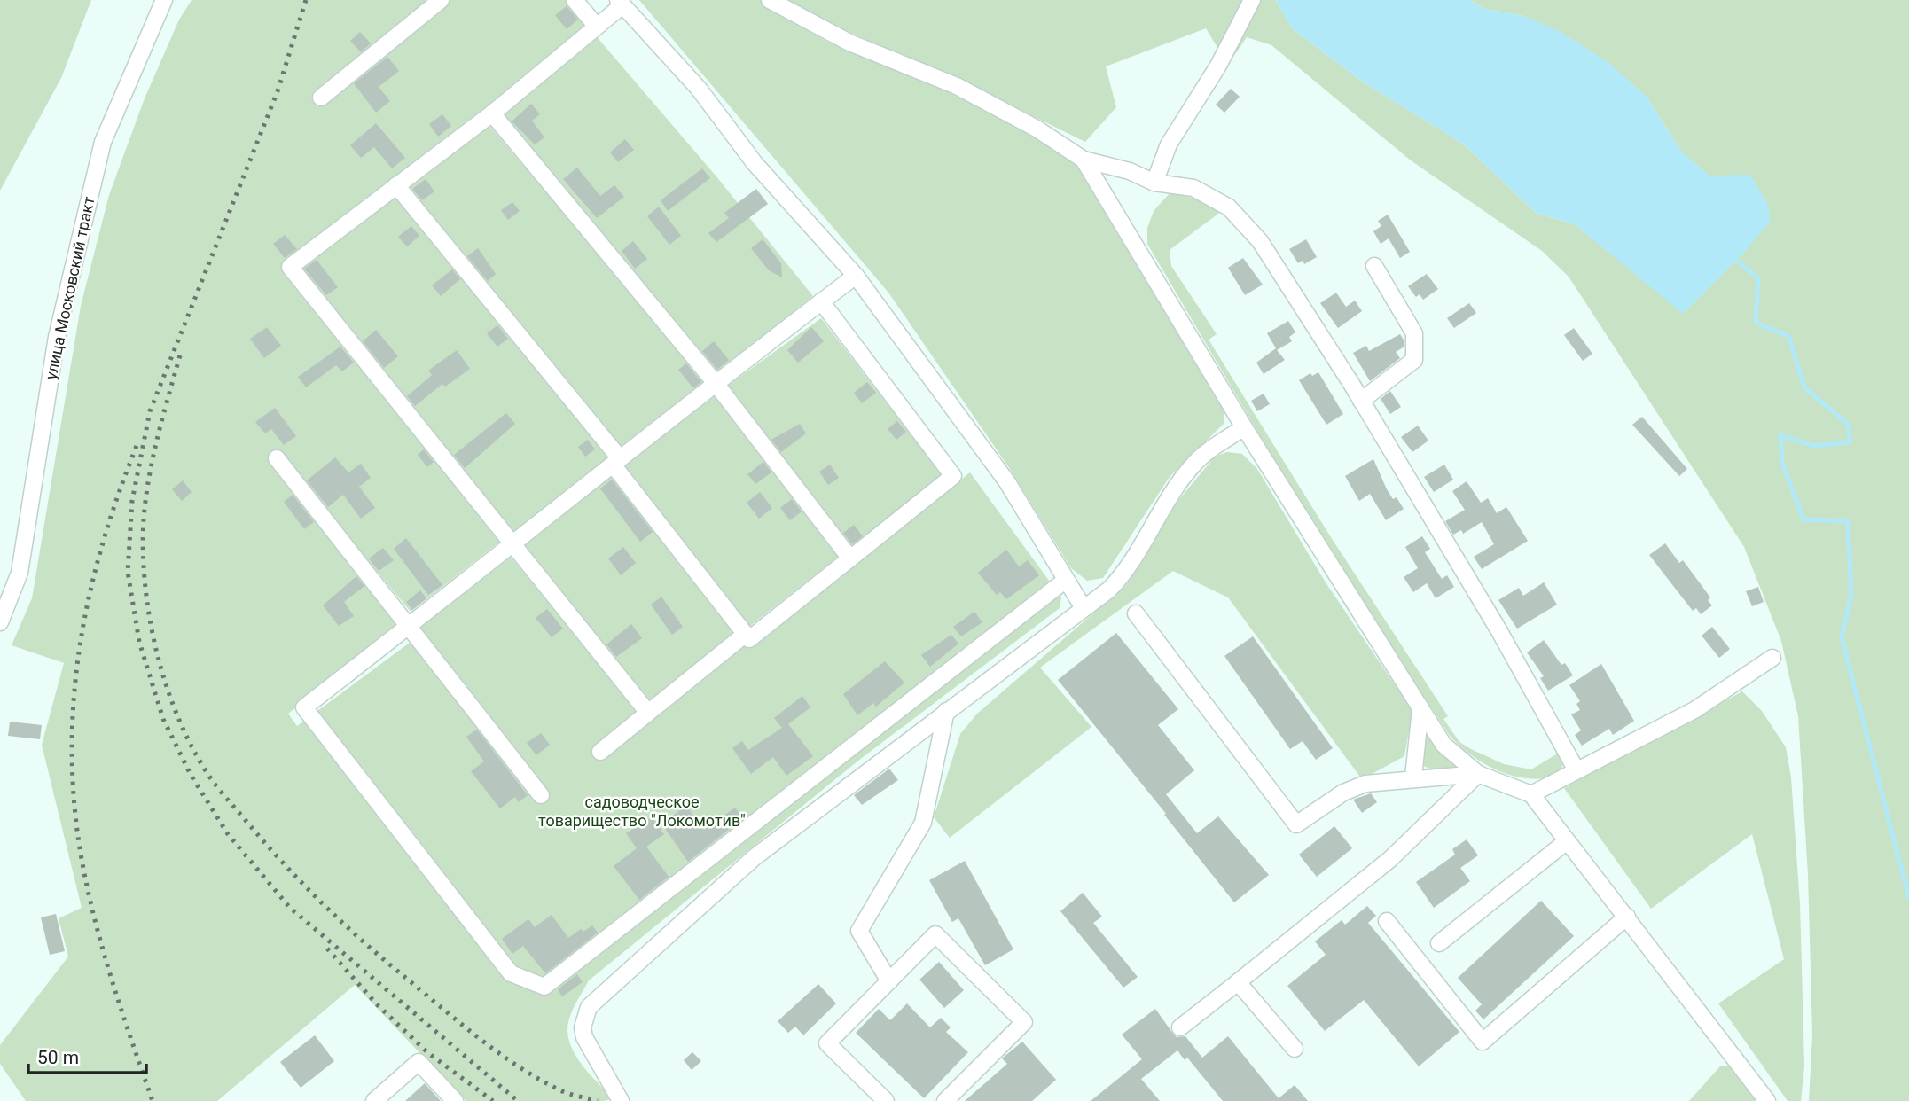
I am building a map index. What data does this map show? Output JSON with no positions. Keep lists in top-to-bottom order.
{
  "streets": {
    "street": ["улица Московский тракт"]
  },
  "parks": ["садоводческое товарищество \"Локомотив\""],
  "scale_bar": "50 m"
}
